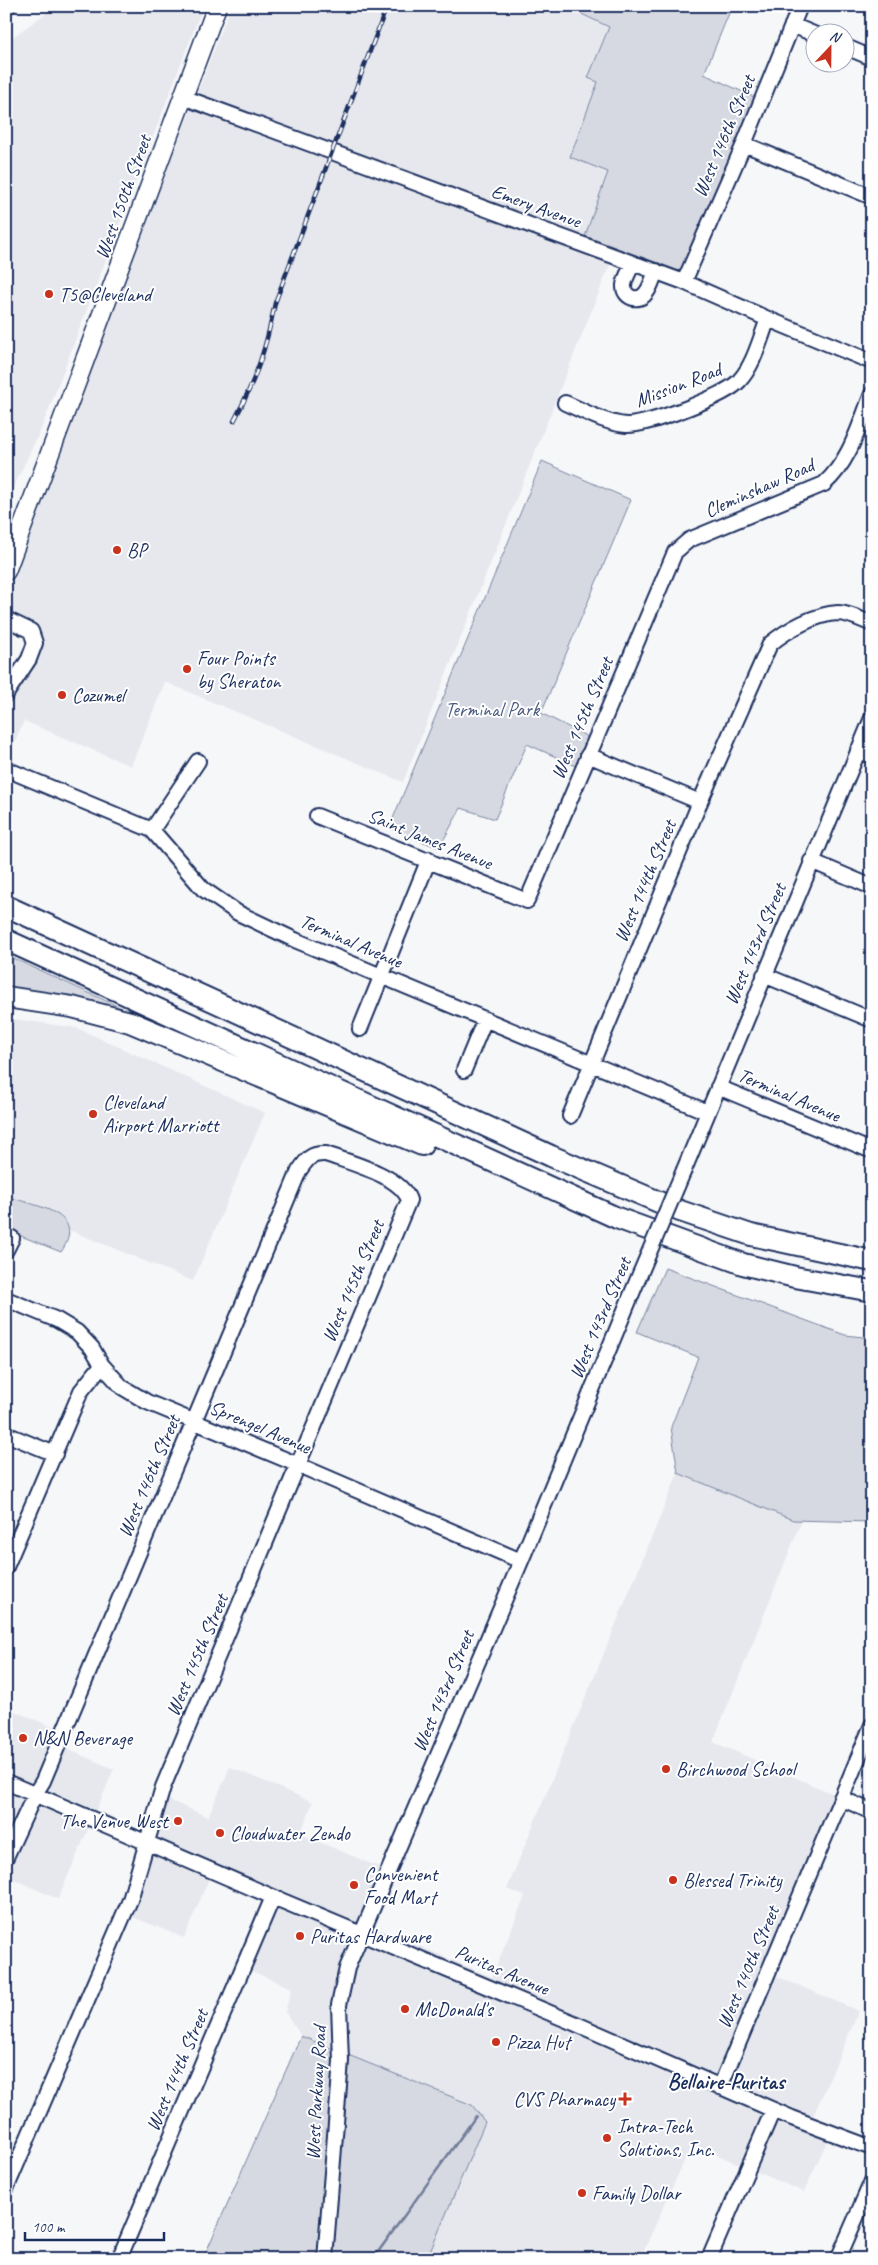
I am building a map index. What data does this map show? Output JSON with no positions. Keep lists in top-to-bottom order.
{
  "streets": {
    "main road": ["West 150th Street"],
    "street": [
      "West 146th Street",
      "Emery Avenue",
      "Mission Road",
      "Cleminshaw Road",
      "West 145th Street",
      "Saint James Avenue",
      "West 144th Street",
      "Terminal Avenue",
      "West 143rd Street",
      "Sprengel Avenue",
      "West 140th Street",
      "Puritas Avenue",
      "West Parkway Road"
    ]
  },
  "crossings": [
    ["West 146th Street", "Emery Avenue"],
    ["West 146th Street", "West 145th Street"],
    ["West 146th Street", "Sprengel Avenue"],
    ["West 146th Street", "Puritas Avenue"],
    ["West 150th Street", "Emery Avenue"],
    ["Emery Avenue", "Mission Road"],
    ["Cleminshaw Road", "West 145th Street"],
    ["West 145th Street", "Saint James Avenue"],
    ["West 145th Street", "Sprengel Avenue"],
    ["West 145th Street", "Puritas Avenue"],
    ["West 144th Street", "Terminal Avenue"],
    ["West 144th Street", "Puritas Avenue"],
    ["Terminal Avenue", "West 143rd Street"],
    ["West 143rd Street", "Sprengel Avenue"],
    ["West 143rd Street", "Puritas Avenue"],
    ["West 143rd Street", "West Parkway Road"],
    ["West 140th Street", "Puritas Avenue"],
    ["Puritas Avenue", "West Parkway Road"]
  ],
  "districts": ["Bellaire-Puritas"],
  "parks": ["Terminal Park"],
  "places": {
    "other": [
      "T5@Cleveland",
      "BP",
      "Four Points by Sheraton",
      "Cozumel",
      "Cleveland Airport Marriott",
      "N&N Beverage",
      "Birchwood School",
      "The Venue West",
      "Cloudwater Zendo",
      "Blessed Trinity",
      "Convenient Food Mart",
      "Puritas Hardware",
      "McDonald's",
      "Pizza Hut",
      "Intra-Tech Solutions, Inc.",
      "Family Dollar"
    ],
    "health": ["CVS Pharmacy"]
  },
  "scale_bar": "100 m",
  "north": "top"
}
